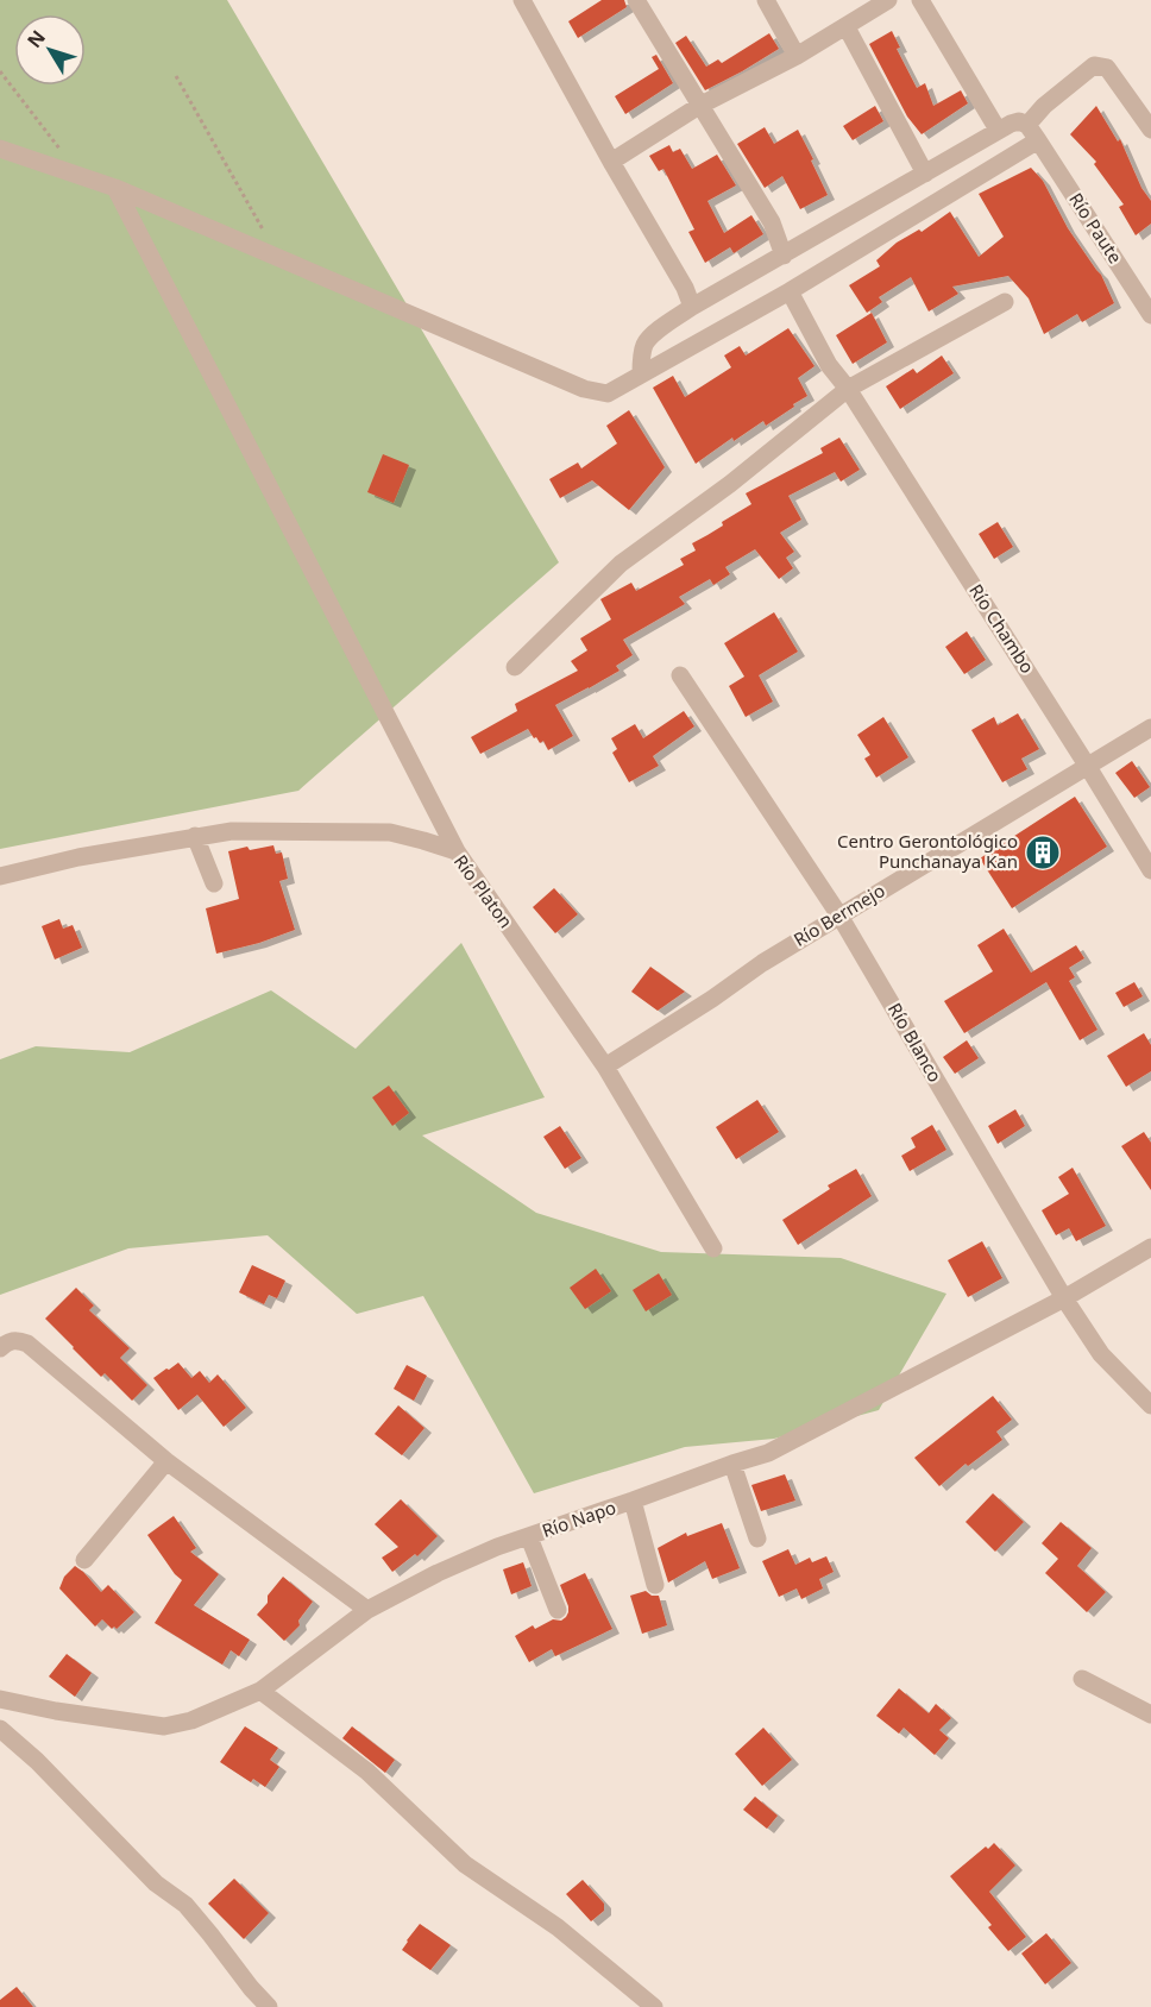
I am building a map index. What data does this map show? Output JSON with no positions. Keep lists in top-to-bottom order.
{
  "streets": {
    "street": [
      "Río Paute",
      "Río Chambo",
      "Río Platon",
      "Río Bermejo",
      "Río Blanco",
      "Río Napo"
    ]
  },
  "crossings": [
    ["Río Chambo", "Río Bermejo"],
    ["Río Platon", "Río Bermejo"],
    ["Río Bermejo", "Río Blanco"],
    ["Río Blanco", "Río Napo"]
  ],
  "places": {
    "building": ["Centro Gerontológico Punchanaya Kan"]
  },
  "north": "top left"
}
